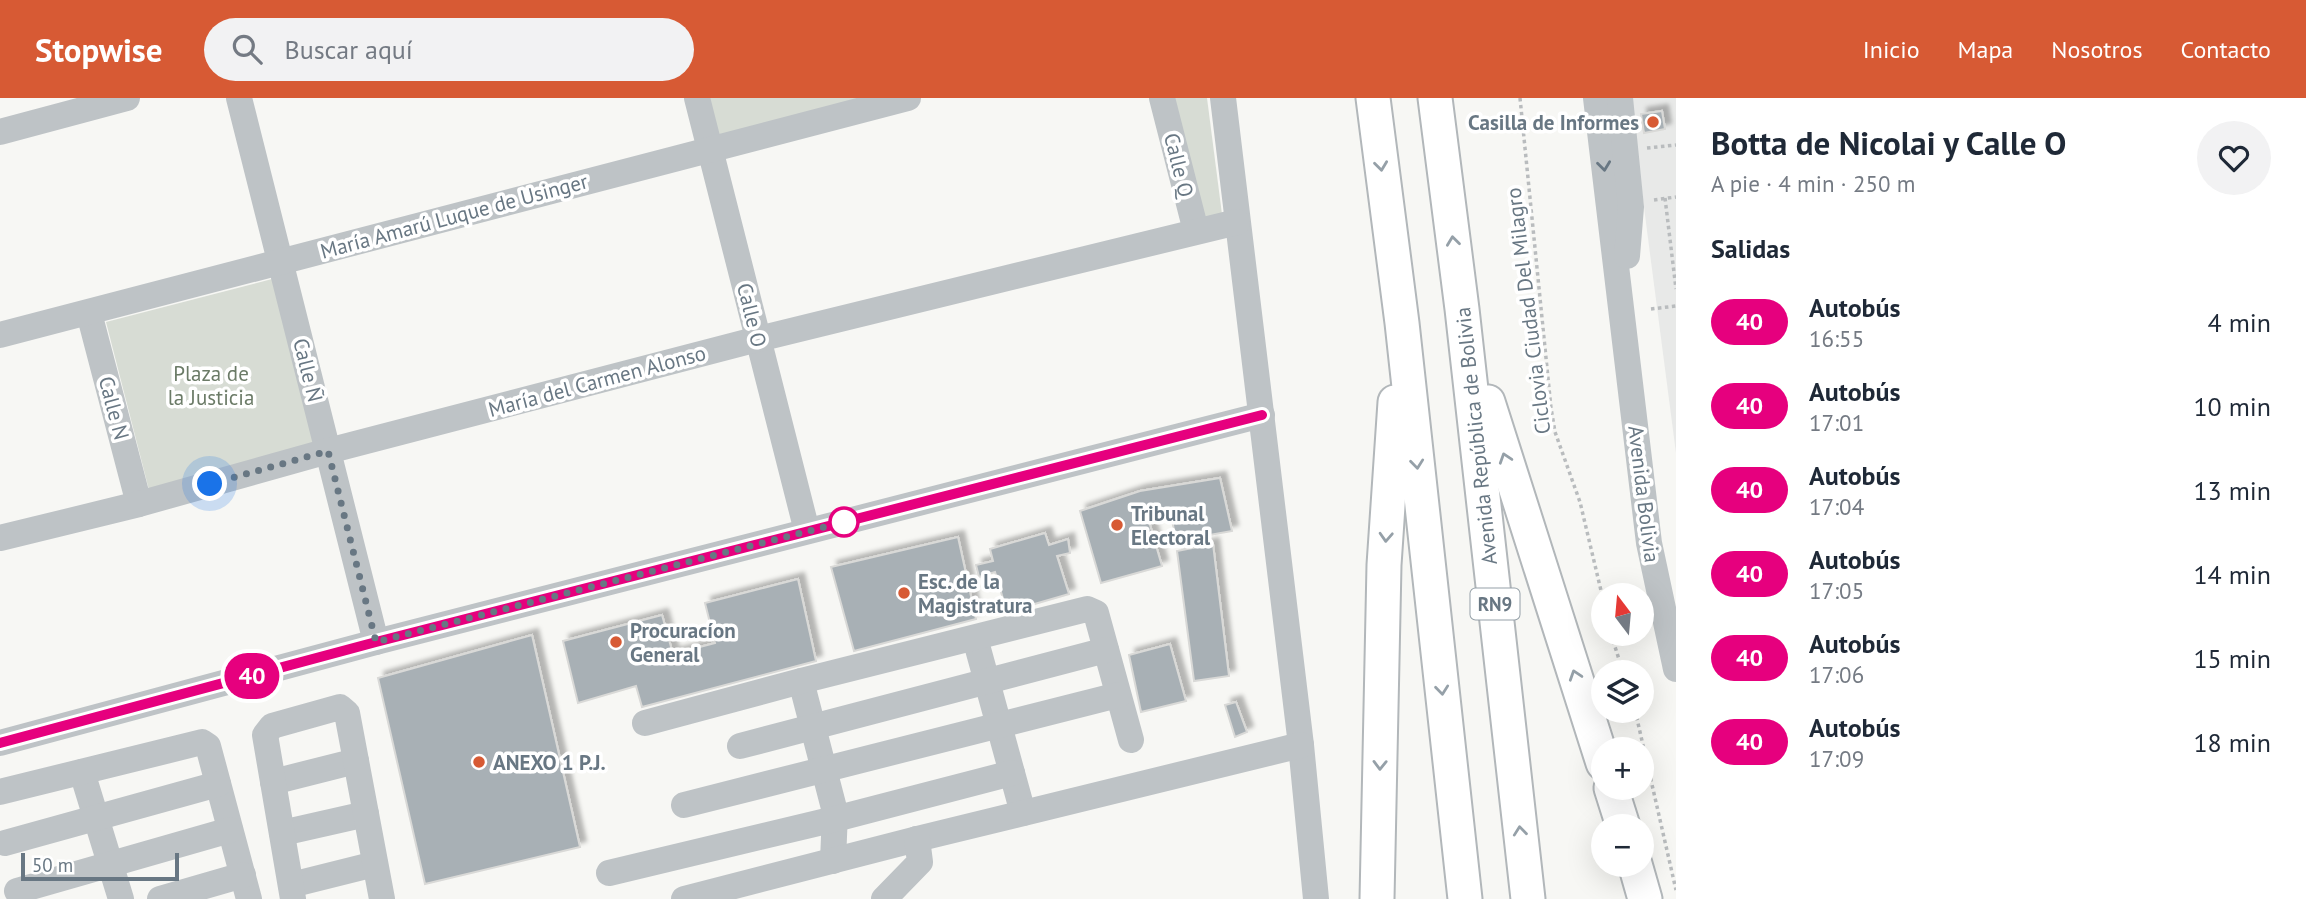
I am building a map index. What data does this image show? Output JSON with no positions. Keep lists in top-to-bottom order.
{
  "streets": {
    "main road": ["Avenida República de Bolivia", "RN9"],
    "street": [
      "Calle Q",
      "María Amarú Luque de Usinger",
      "Calle O",
      "Calle Ñ",
      "María del Carmen Alonso",
      "Calle N",
      "Avenida Bolivia"
    ],
    "path": ["Ciclovia Ciudad Del Milagro"]
  },
  "crossings": [
    ["Calle Q", "María del Carmen Alonso"],
    ["María Amarú Luque de Usinger", "Calle O"],
    ["María Amarú Luque de Usinger", "Calle Ñ"],
    ["María Amarú Luque de Usinger", "Calle N"],
    ["Calle O", "María del Carmen Alonso"],
    ["Calle Ñ", "María del Carmen Alonso"],
    ["María del Carmen Alonso", "Calle N"]
  ],
  "parks": ["Plaza de la Justicia"],
  "places": [
    "Casilla de Informes",
    "Tribunal Electoral",
    "Esc. de la Magistratura",
    "Procuracíon General",
    "ANEXO 1 P.J."
  ],
  "lines": ["bus line 40"],
  "scale_bar": "50 m",
  "north": "top",
  "page": {
    "header": "Stopwise",
    "search": "Buscar aquí",
    "nav": [
      "Inicio",
      "Mapa",
      "Nosotros",
      "Contacto"
    ],
    "on_map": "40",
    "heading": [
      ["Botta de Nicolai y Calle O", "A pie · 4 min · 250 m"],
      "Salidas"
    ],
    "list": [
      {
        "mark": "40",
        "name": "Autobús",
        "note": "16:55",
        "value": "4 min"
      },
      {
        "mark": "40",
        "name": "Autobús",
        "note": "17:01",
        "value": "10 min"
      },
      {
        "mark": "40",
        "name": "Autobús",
        "note": "17:04",
        "value": "13 min"
      },
      {
        "mark": "40",
        "name": "Autobús",
        "note": "17:05",
        "value": "14 min"
      },
      {
        "mark": "40",
        "name": "Autobús",
        "note": "17:06",
        "value": "15 min"
      },
      {
        "mark": "40",
        "name": "Autobús",
        "note": "17:09",
        "value": "18 min"
      }
    ],
    "map_buttons": ["+", "−"],
    "scale": "50 m"
  }
}
